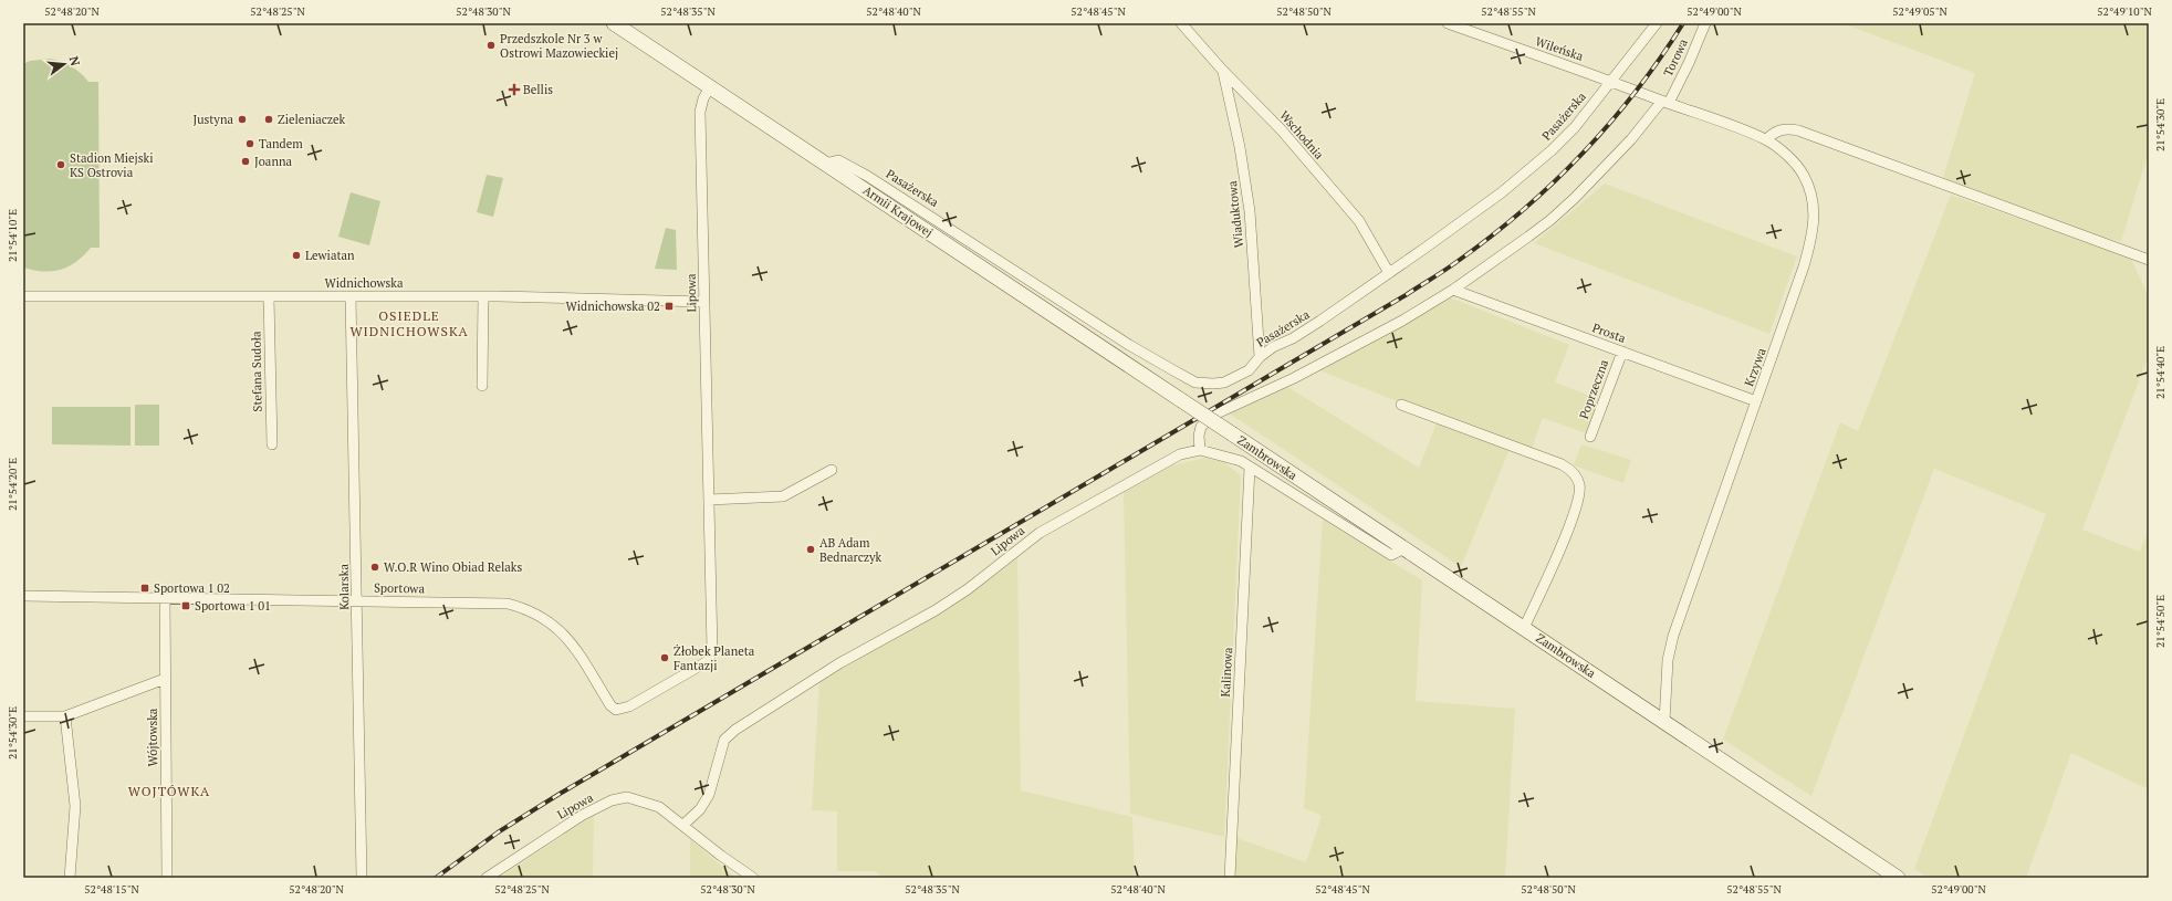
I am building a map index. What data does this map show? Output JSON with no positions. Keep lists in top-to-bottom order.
{
  "streets": {
    "main road": ["Armii Krajowej", "Zambrowska"],
    "street": [
      "Wileńska",
      "Torowa",
      "Pasażerska",
      "Wschodnia",
      "Wiaduktowa",
      "Widnichowska",
      "Lipowa",
      "Prosta",
      "Krzywa",
      "Stefana Sudoła",
      "Poprzeczna",
      "Kolarska",
      "Sportowa",
      "Kalinowa",
      "Wójtowska"
    ]
  },
  "crossings": [
    ["Wileńska", "Torowa"],
    ["Wileńska", "Pasażerska"],
    ["Wileńska", "Krzywa"],
    ["Torowa", "Lipowa"],
    ["Torowa", "Prosta"],
    ["Torowa", "Krzywa"],
    ["Pasażerska", "Wschodnia"],
    ["Pasażerska", "Armii Krajowej"],
    ["Pasażerska", "Wiaduktowa"],
    ["Wschodnia", "Wiaduktowa"],
    ["Armii Krajowej", "Lipowa"],
    ["Armii Krajowej", "Zambrowska"],
    ["Widnichowska", "Lipowa"],
    ["Widnichowska", "Stefana Sudoła"],
    ["Widnichowska", "Kolarska"],
    ["Lipowa", "Sportowa"],
    ["Prosta", "Krzywa"],
    ["Prosta", "Poprzeczna"],
    ["Krzywa", "Zambrowska"],
    ["Kolarska", "Sportowa"],
    ["Sportowa", "Wójtowska"]
  ],
  "districts": ["OSIEDLE WIDNICHOWSKA", "WOJTÓWKA"],
  "places": {
    "other": [
      "Przedszkole Nr 3 w Ostrowi Mazowieckiej",
      "Justyna",
      "Zieleniaczek",
      "Tandem",
      "Joanna",
      "Stadion Miejski KS Ostrovia",
      "Lewiatan",
      "AB Adam Bednarczyk",
      "W.O.R Wino Obiad Relaks",
      "Żłobek Planeta Fantazji"
    ],
    "health": ["Bellis"],
    "transit": ["Widnichowska 02", "Sportowa 1 02", "Sportowa 1 01"]
  },
  "north": "right",
  "coordinates": [
    "52°48'20\"N",
    "52°48'25\"N",
    "52°48'30\"N",
    "52°48'35\"N",
    "52°48'40\"N",
    "52°48'45\"N",
    "52°48'50\"N",
    "52°48'55\"N",
    "52°49'00\"N",
    "52°49'05\"N",
    "52°49'10\"N",
    "21°54'30\"E",
    "21°54'10\"E",
    "21°54'40\"E",
    "21°54'20\"E",
    "21°54'50\"E",
    "52°48'15\"N"
  ]
}
